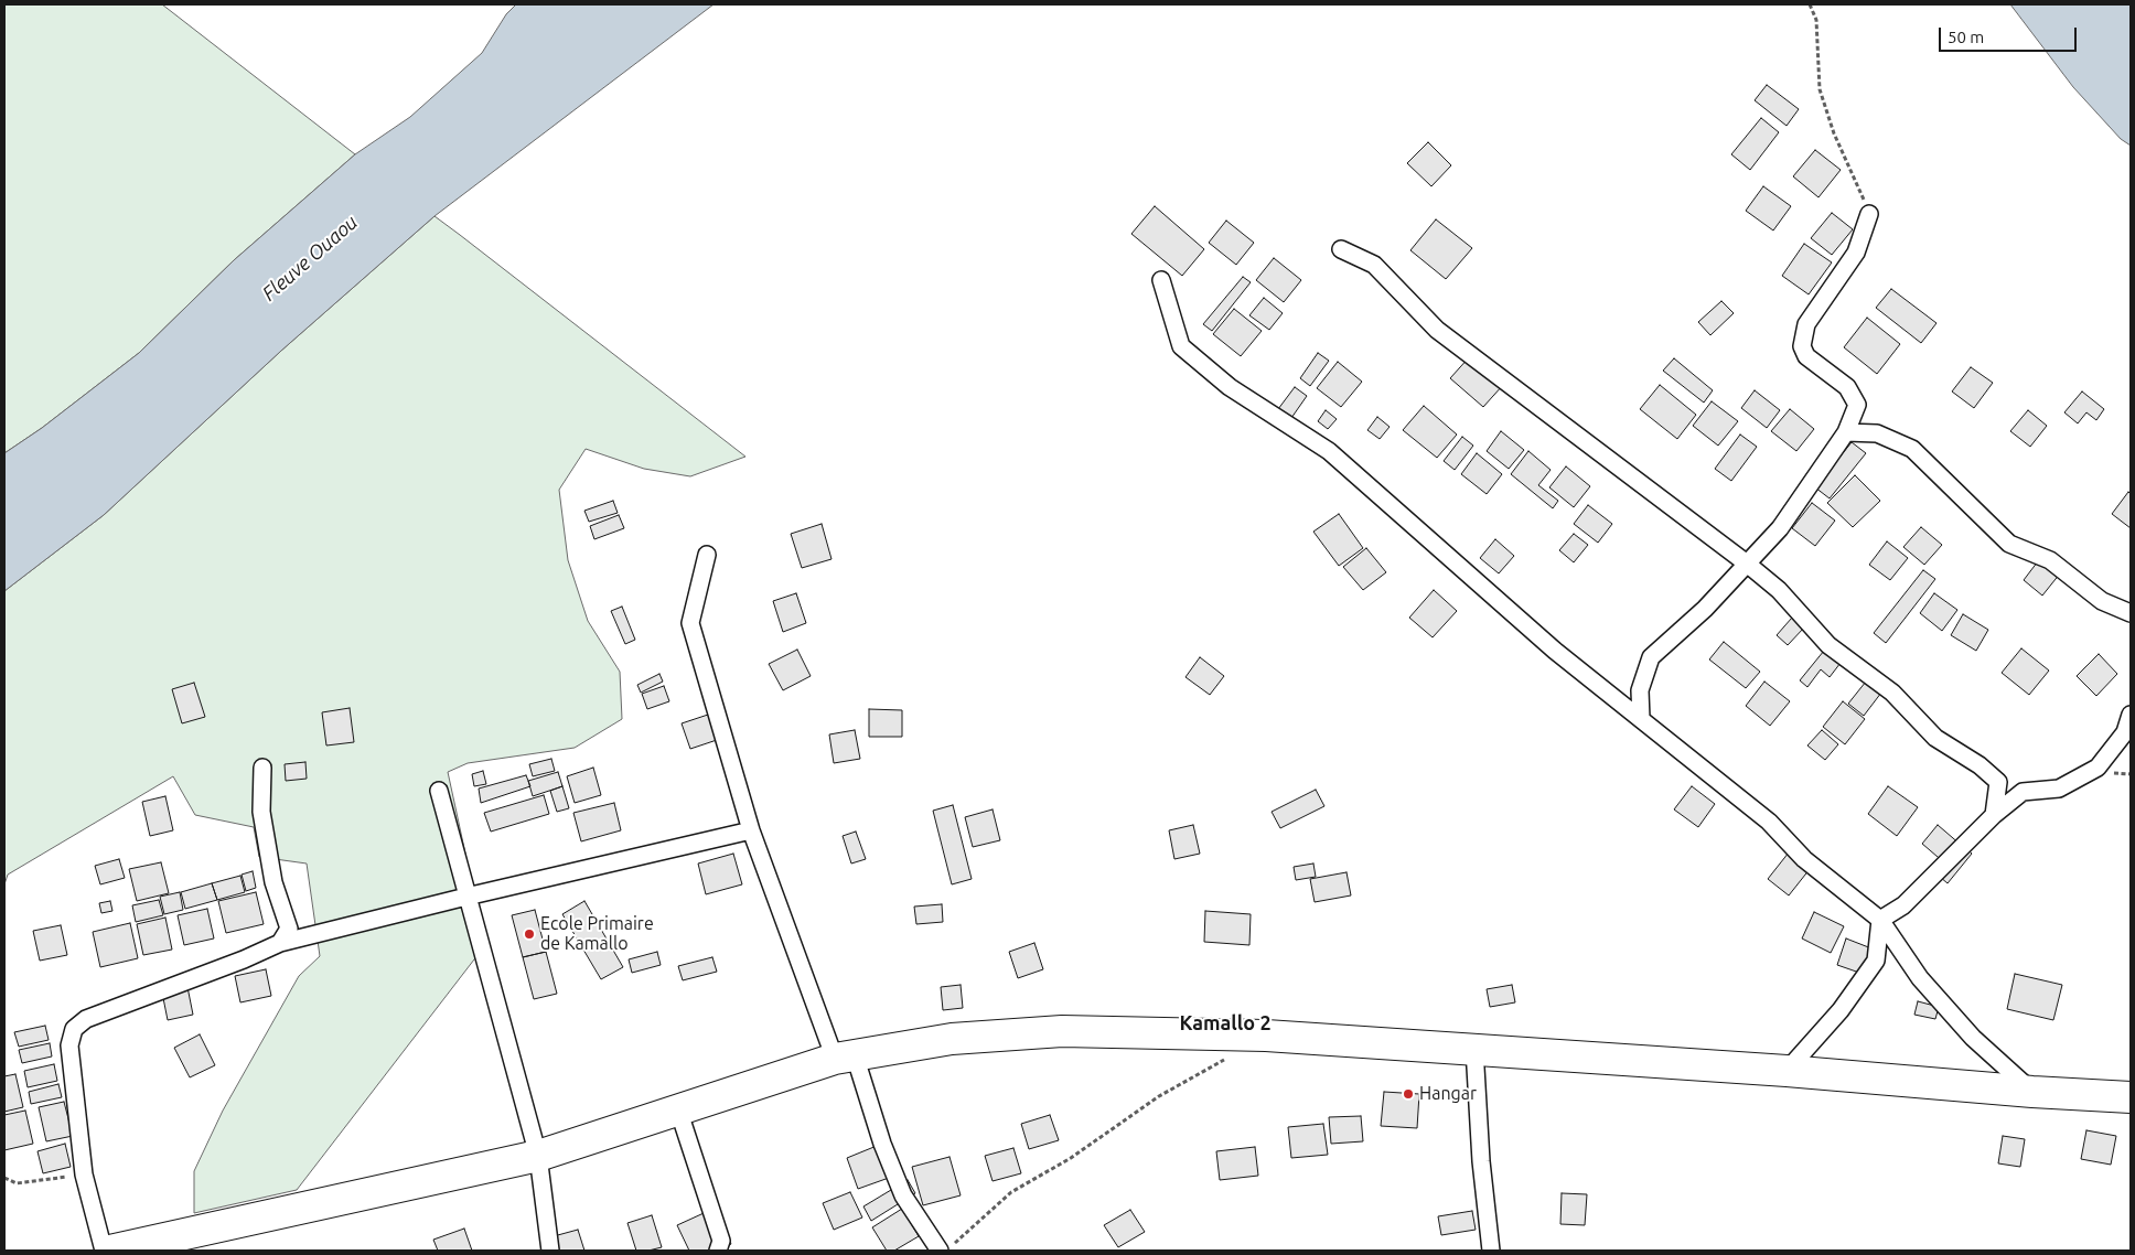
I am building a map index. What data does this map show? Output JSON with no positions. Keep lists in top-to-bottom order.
{
  "districts": ["Kamallo 2"],
  "water": ["Fleuve Ouaou"],
  "places": ["Ecole Primaire de Kamallo", "Hangar"],
  "scale_bar": "50 m"
}
